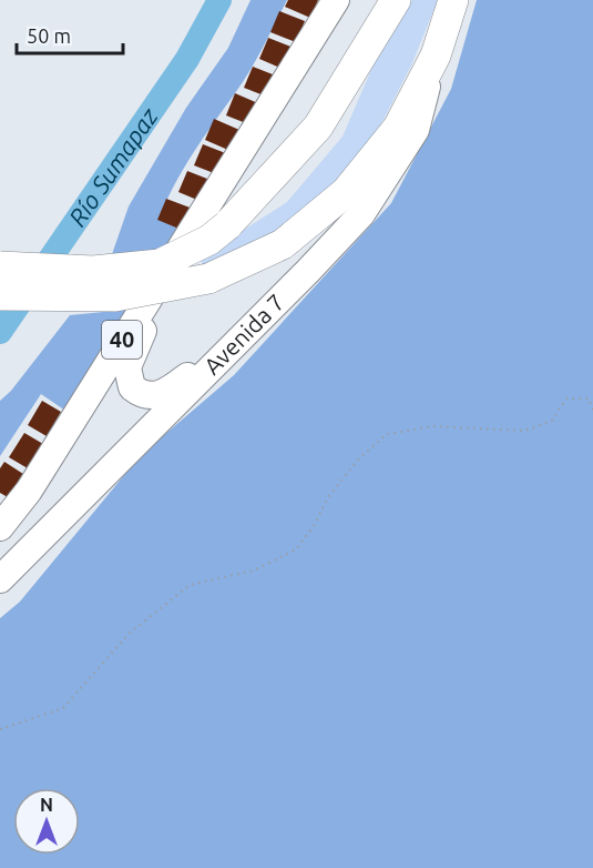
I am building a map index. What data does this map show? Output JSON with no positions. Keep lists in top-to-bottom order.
{
  "streets": {
    "highway": ["40"],
    "main road": ["Avenida 7"]
  },
  "crossings": [
    ["Avenida 7", "40"]
  ],
  "water": ["Río Sumapaz"],
  "scale_bar": "50 m",
  "north": "top"
}
